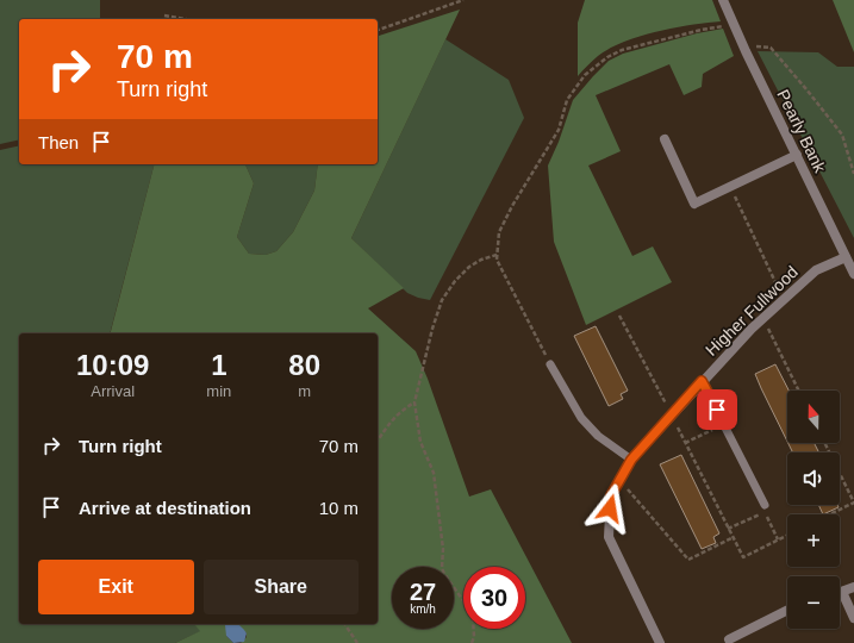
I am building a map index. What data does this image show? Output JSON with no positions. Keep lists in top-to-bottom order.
{
  "streets": {
    "street": ["Pearly Bank", "Higher Fullwood"]
  },
  "crossings": [
    ["Pearly Bank", "Higher Fullwood"]
  ],
  "north": "top",
  "page": {
    "turn": ["70 m", "Turn right"],
    "then": "Then",
    "eta": [
      "10:09",
      "Arrival",
      "1",
      "min",
      "80",
      "m"
    ],
    "map_buttons": ["+", "−"],
    "list": [
      {
        "name": "Turn right",
        "value": "70 m"
      },
      {
        "name": "Arrive at destination",
        "value": "10 m"
      }
    ],
    "buttons": ["Exit", "Share"],
    "speed": "27 km/h",
    "limit": "30"
  }
}
